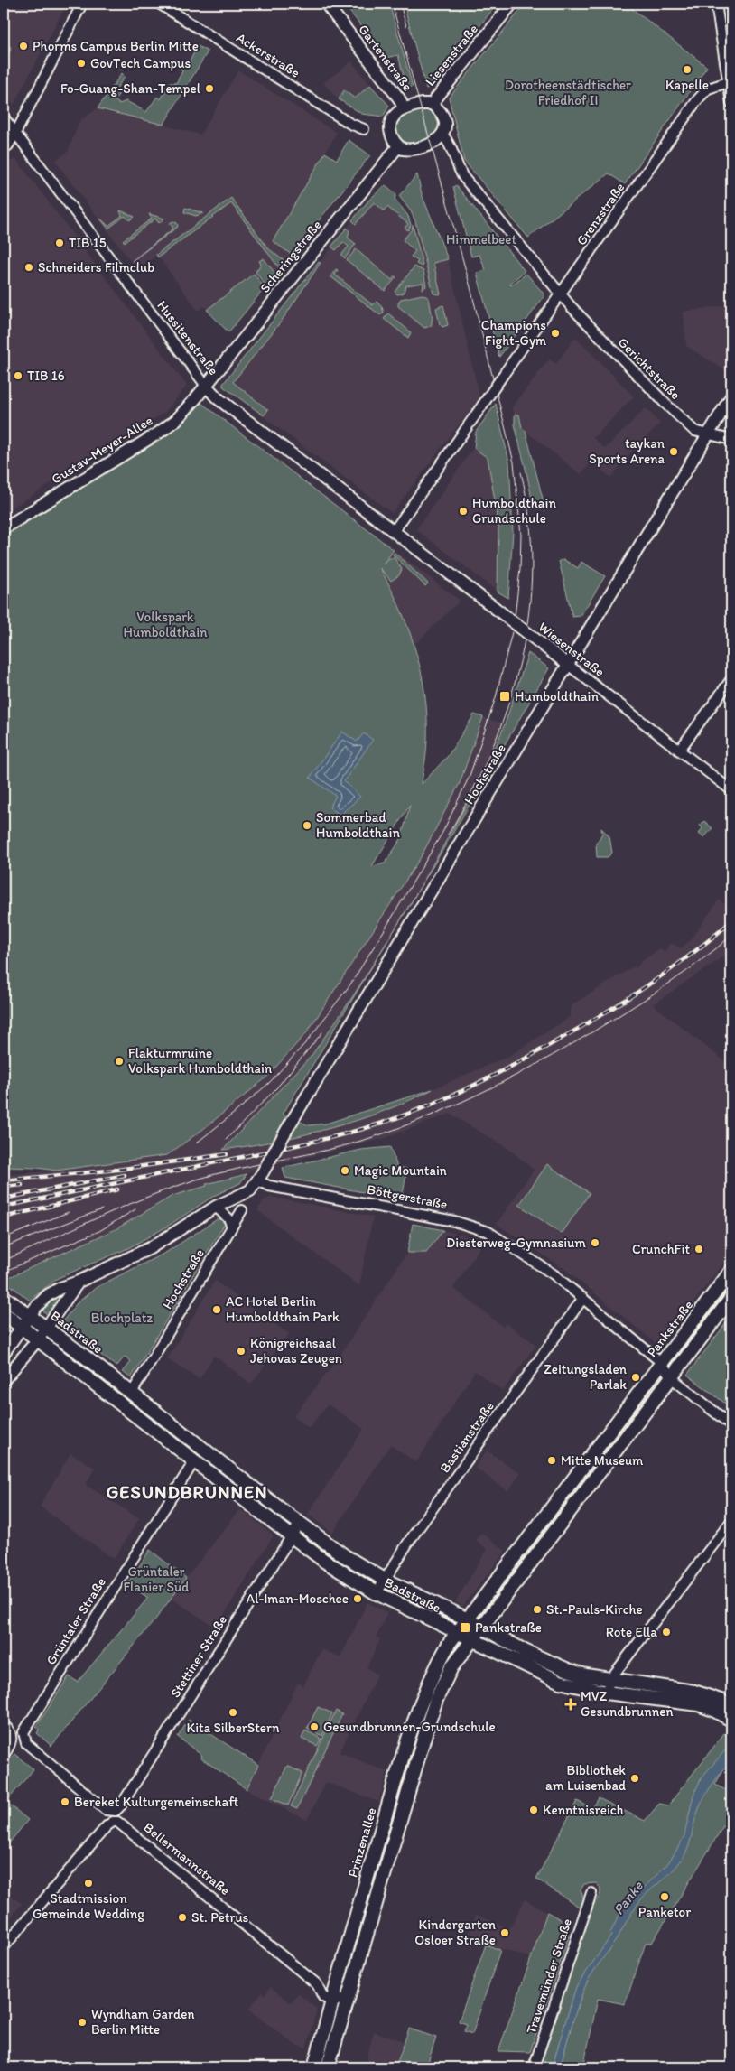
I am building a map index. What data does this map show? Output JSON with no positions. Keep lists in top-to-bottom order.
{
  "streets": {
    "main road": ["Pankstraße", "Badstraße", "Prinzenallee"],
    "street": [
      "Ackerstraße",
      "Liesenstraße",
      "Gartenstraße",
      "Grenzstraße",
      "Scheringstraße",
      "Hussitenstraße",
      "Gerichtstraße",
      "Gustav-Meyer-Allee",
      "Wiesenstraße",
      "Hochstraße",
      "Böttgerstraße",
      "Bastianstraße",
      "Grüntaler Straße",
      "Stettiner Straße",
      "Bellermannstraße",
      "Travemünder Straße"
    ]
  },
  "crossings": [
    ["Liesenstraße", "Gartenstraße"],
    ["Liesenstraße", "Scheringstraße"],
    ["Gartenstraße", "Scheringstraße"],
    ["Grenzstraße", "Hussitenstraße"],
    ["Grenzstraße", "Gerichtstraße"],
    ["Grenzstraße", "Wiesenstraße"],
    ["Scheringstraße", "Hussitenstraße"],
    ["Scheringstraße", "Gustav-Meyer-Allee"],
    ["Hussitenstraße", "Gustav-Meyer-Allee"],
    ["Hussitenstraße", "Wiesenstraße"],
    ["Gerichtstraße", "Hochstraße"],
    ["Wiesenstraße", "Hochstraße"],
    ["Hochstraße", "Böttgerstraße"],
    ["Hochstraße", "Badstraße"],
    ["Böttgerstraße", "Pankstraße"],
    ["Böttgerstraße", "Bastianstraße"],
    ["Pankstraße", "Badstraße"],
    ["Pankstraße", "Prinzenallee"],
    ["Badstraße", "Bastianstraße"],
    ["Badstraße", "Grüntaler Straße"],
    ["Badstraße", "Stettiner Straße"],
    ["Badstraße", "Prinzenallee"],
    ["Grüntaler Straße", "Stettiner Straße"],
    ["Prinzenallee", "Bellermannstraße"]
  ],
  "districts": ["GESUNDBRUNNEN"],
  "water": ["Panke"],
  "parks": [
    "Dorotheenstädtischer Friedhof II",
    "Himmelbeet",
    "Volkspark Humboldthain",
    "Blochplatz",
    "Grüntaler Flanier Süd"
  ],
  "places": {
    "other": [
      "Phorms Campus Berlin Mitte",
      "GovTech Campus",
      "Kapelle",
      "Fo-Guang-Shan-Tempel",
      "TIB 15",
      "Schneiders Filmclub",
      "Champions Fight-Gym",
      "TIB 16",
      "taykan Sports Arena",
      "Humboldthain Grundschule",
      "Sommerbad Humboldthain",
      "Flakturmruine Volkspark Humboldthain",
      "Magic Mountain",
      "Diesterweg-Gymnasium",
      "CrunchFit",
      "AC Hotel Berlin Humboldthain Park",
      "Königreichsaal Jehovas Zeugen",
      "Zeitungsladen Parlak",
      "Mitte Museum",
      "Al-Iman-Moschee",
      "St.-Pauls-Kirche",
      "Rote Ella",
      "Kita SilberStern",
      "Gesundbrunnen-Grundschule",
      "Bibliothek am Luisenbad",
      "Bereket Kulturgemeinschaft",
      "Kenntnisreich",
      "Stadtmission Gemeinde Wedding",
      "Panketor",
      "St. Petrus",
      "Kindergarten Osloer Straße",
      "Wyndham Garden Berlin Mitte"
    ],
    "transit": ["Humboldthain", "Pankstraße"],
    "health": ["MVZ Gesundbrunnen"]
  }
}
